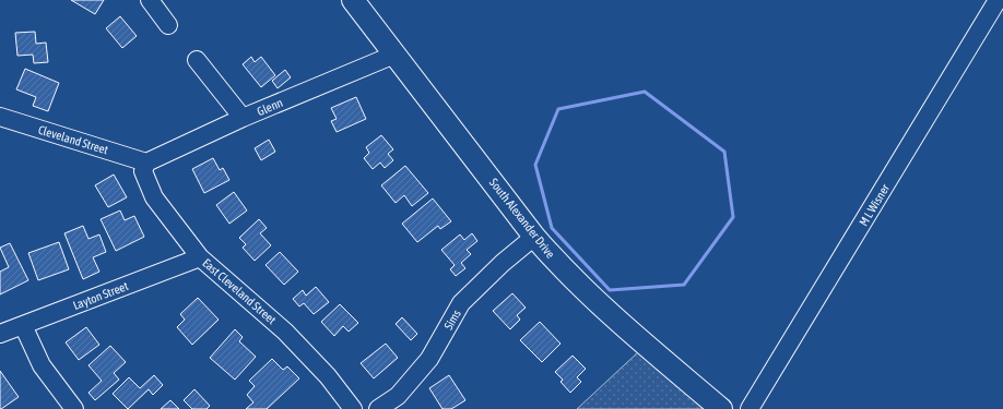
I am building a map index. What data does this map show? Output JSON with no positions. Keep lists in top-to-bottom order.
{
  "streets": {
    "main road": ["South Alexander Drive"],
    "street": [
      "Glenn",
      "Cleveland Street",
      "M L Wisner",
      "East Cleveland Street",
      "Layton Street",
      "Sims"
    ]
  },
  "crossings": [
    ["Glenn", "Cleveland Street"],
    ["Glenn", "South Alexander Drive"],
    ["Glenn", "East Cleveland Street"],
    ["Cleveland Street", "East Cleveland Street"],
    ["South Alexander Drive", "Sims"],
    ["East Cleveland Street", "Layton Street"]
  ]
}
